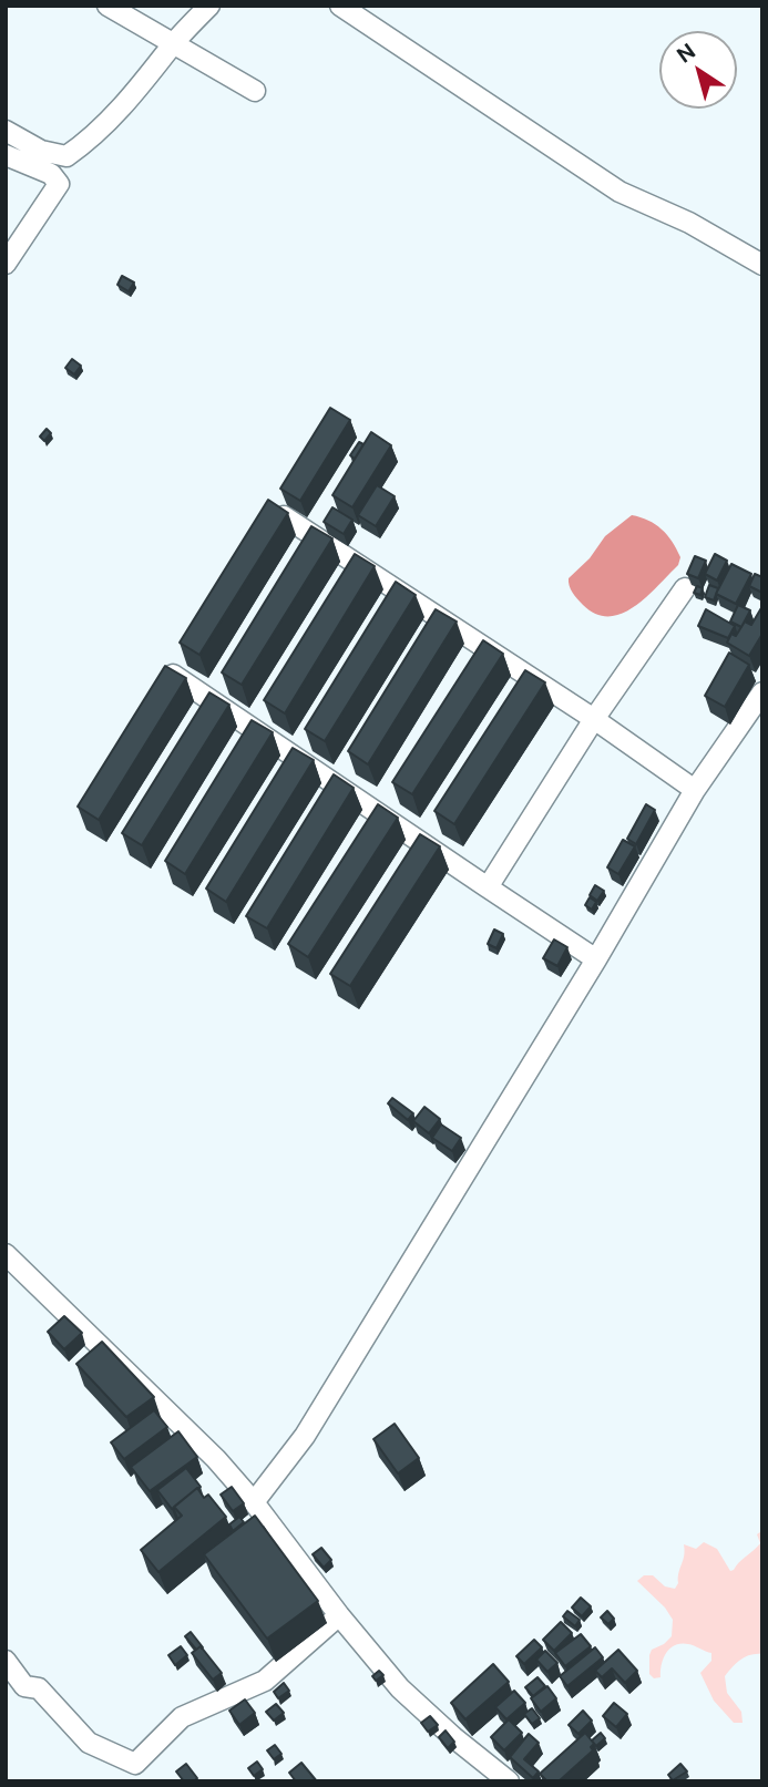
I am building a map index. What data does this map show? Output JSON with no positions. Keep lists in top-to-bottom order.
{
  "north": "top left"
}
